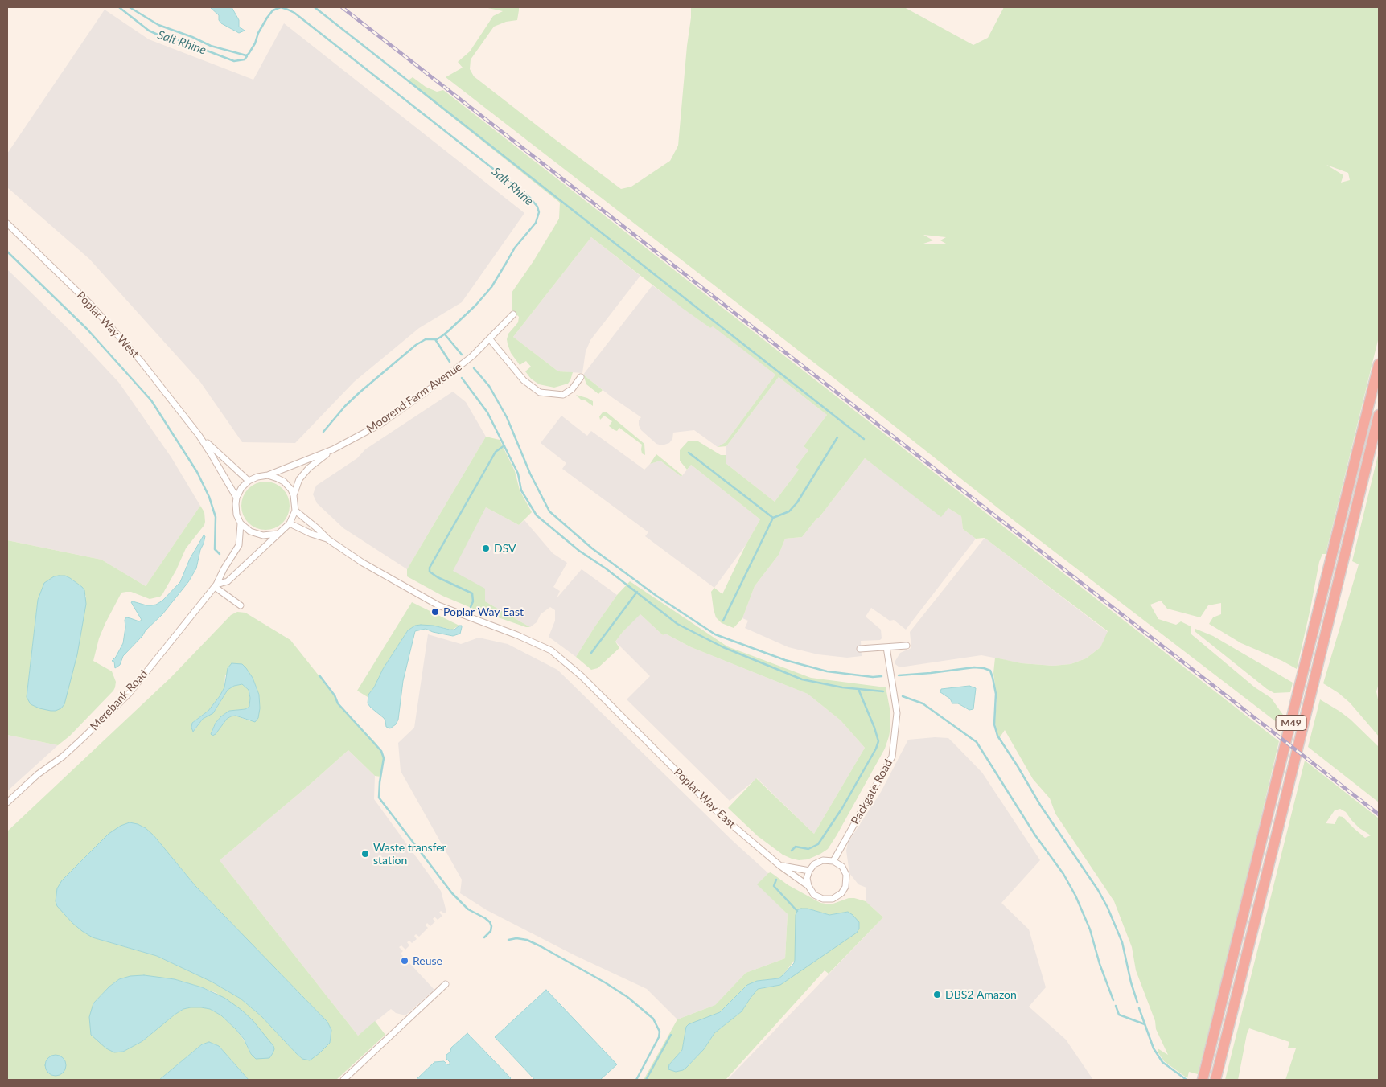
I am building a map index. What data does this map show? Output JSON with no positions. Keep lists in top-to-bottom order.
{
  "streets": {
    "highway": ["M49"],
    "street": [
      "Poplar Way West",
      "Moorend Farm Avenue",
      "Merebank Road",
      "Packgate Road",
      "Poplar Way East"
    ]
  },
  "crossings": [
    ["Poplar Way West", "Moorend Farm Avenue"],
    ["Poplar Way West", "Merebank Road"],
    ["Poplar Way West", "Poplar Way East"],
    ["Moorend Farm Avenue", "Merebank Road"],
    ["Moorend Farm Avenue", "Poplar Way East"],
    ["Merebank Road", "Poplar Way East"],
    ["Packgate Road", "Poplar Way East"]
  ],
  "water": ["Salt Rhine"],
  "places": [
    "DSV",
    "Poplar Way East",
    "Waste transfer station",
    "Reuse",
    "DBS2 Amazon"
  ]
}
